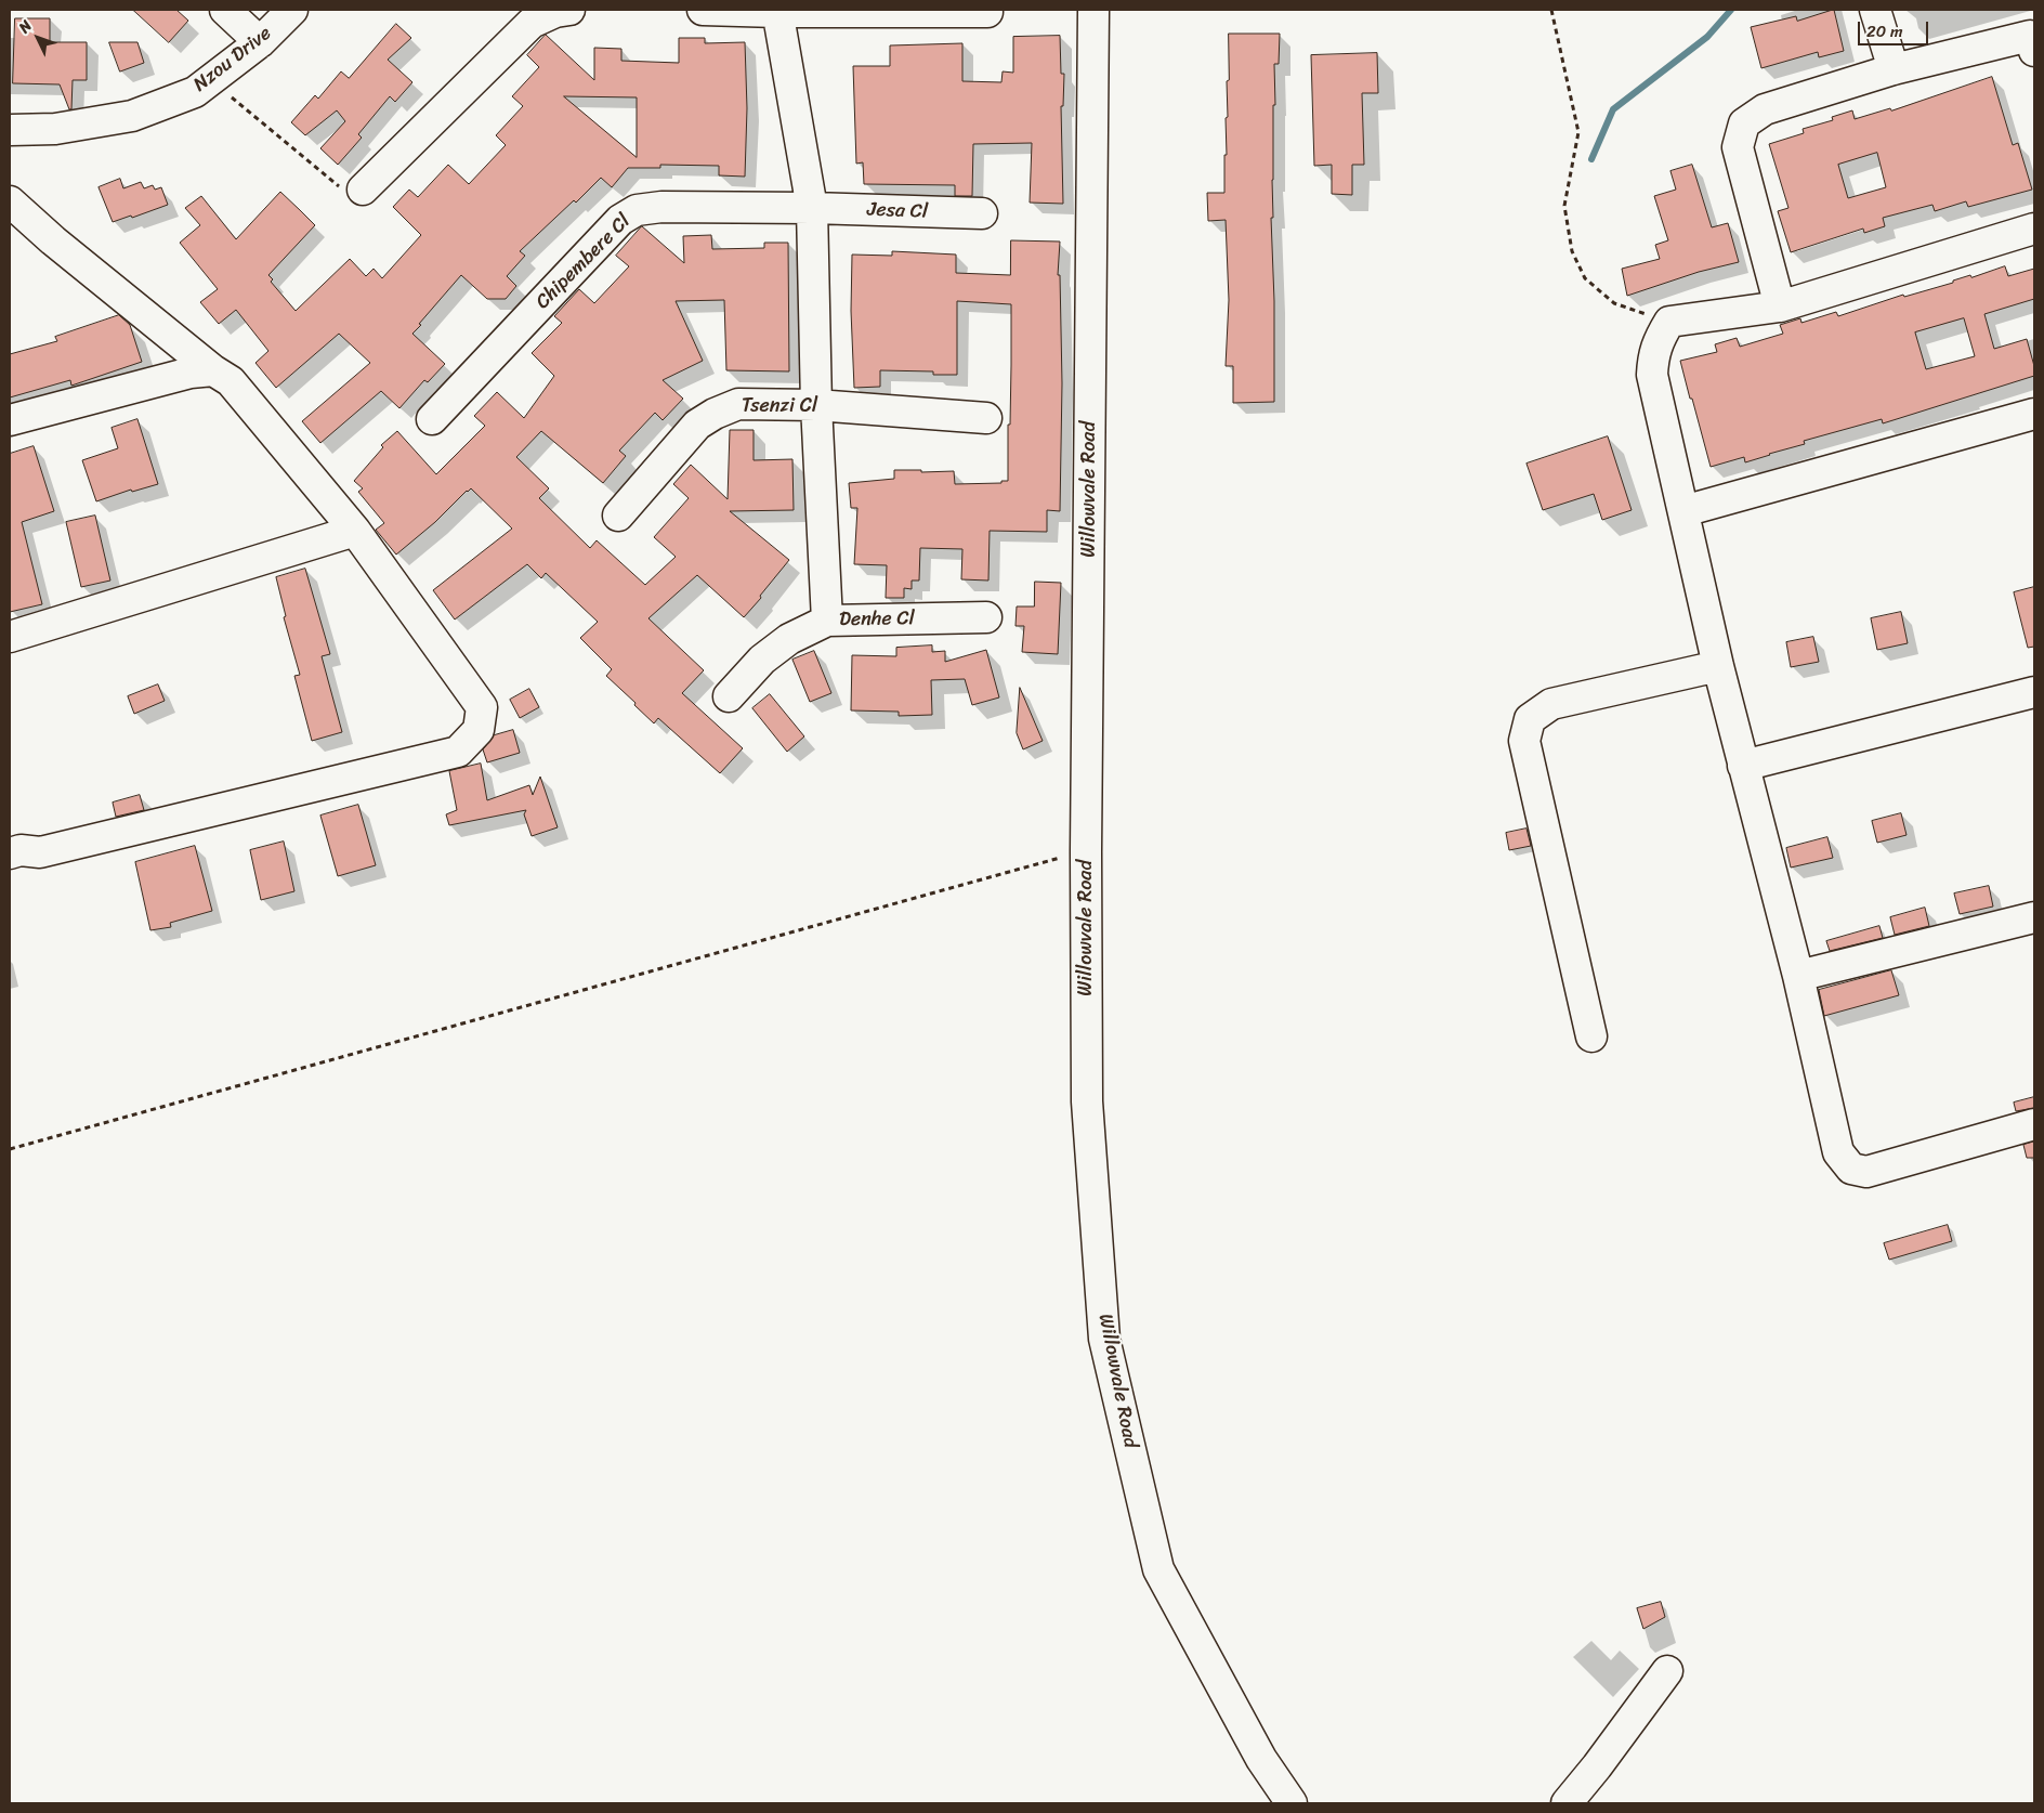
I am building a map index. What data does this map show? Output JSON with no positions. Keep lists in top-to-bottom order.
{
  "streets": {
    "street": [
      "Nzou Drive",
      "Jesa Cl",
      "Chipembere Cl",
      "Tsenzi Cl",
      "Willowvale Road",
      "Denhe Cl"
    ]
  },
  "crossings": [
    ["Jesa Cl", "Chipembere Cl"]
  ],
  "scale_bar": "20 m",
  "north": "top left"
}
